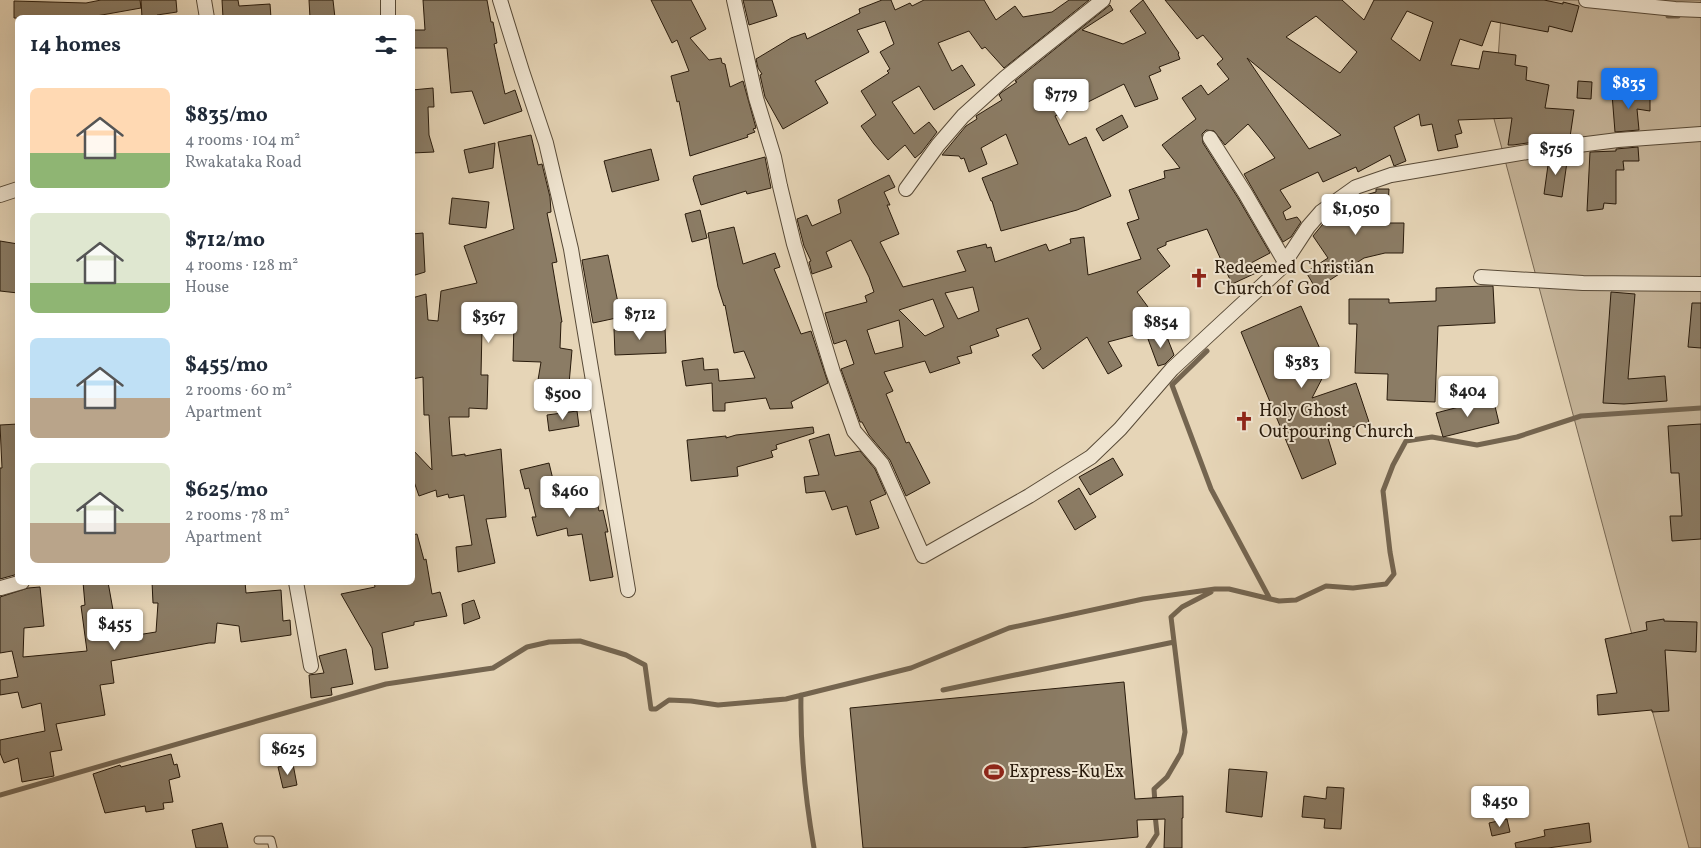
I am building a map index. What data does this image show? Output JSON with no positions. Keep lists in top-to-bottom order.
{
  "places": {
    "church": ["Redeemed Christian Church of God", "Holy Ghost Outpouring Church"],
    "sports": ["Express-Ku Ex"]
  },
  "page": {
    "heading": "14 homes",
    "price": [
      "$835",
      "$779",
      "$756",
      "$1,050",
      "$712",
      "$367",
      "$854",
      "$383",
      "$404",
      "$500",
      "$460",
      "$455",
      "$625",
      "$450"
    ],
    "list": [
      {
        "name": "$835/mo",
        "note": "4 rooms · 104 m² · Rwakataka Road"
      },
      {
        "name": "$712/mo",
        "note": "4 rooms · 128 m² · House"
      },
      {
        "name": "$455/mo",
        "note": "2 rooms · 60 m² · Apartment"
      },
      {
        "name": "$625/mo",
        "note": "2 rooms · 78 m² · Apartment"
      }
    ]
  }
}
